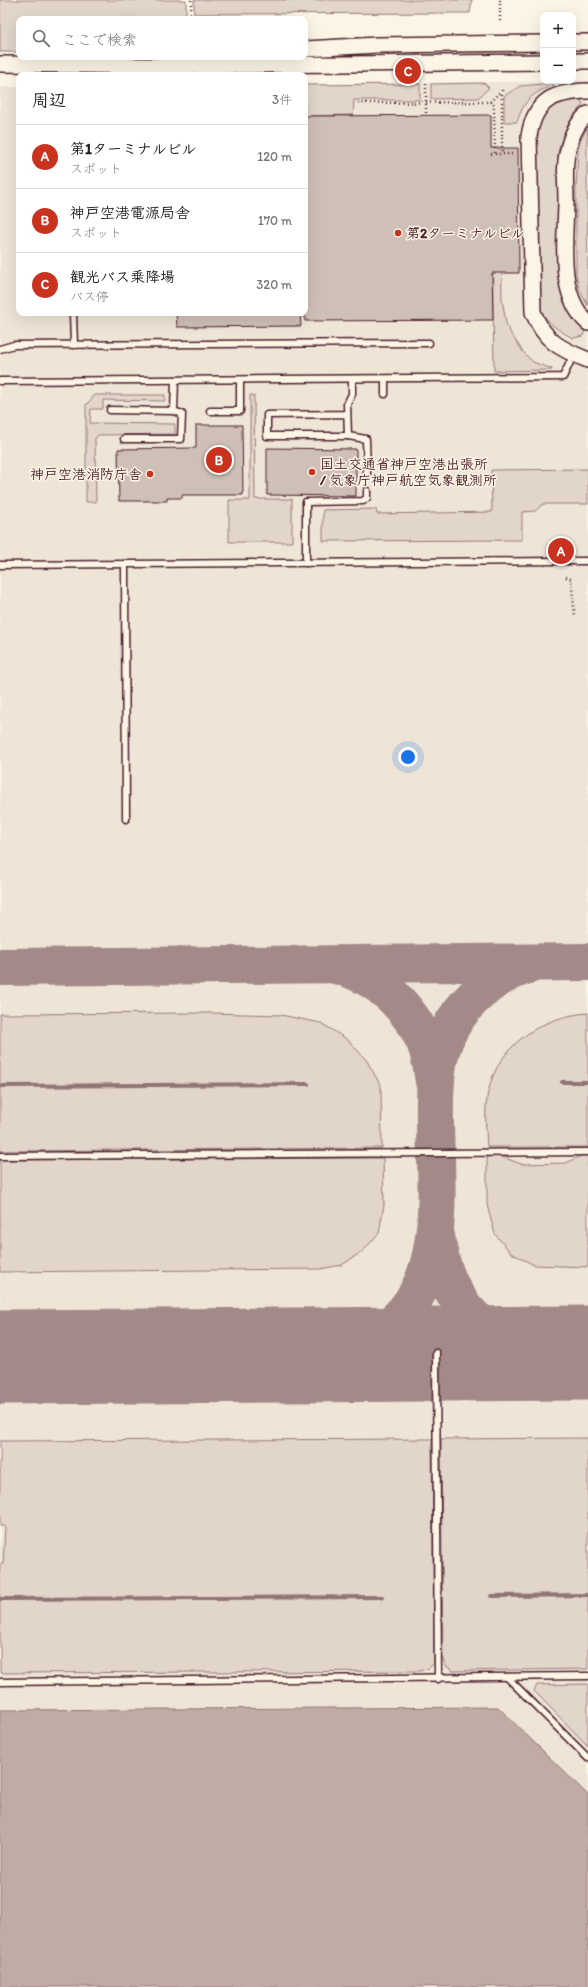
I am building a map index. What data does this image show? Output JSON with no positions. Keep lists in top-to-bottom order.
{
  "places": ["第2ターミナルビル", "国土交通省神戸空港出張所 / 気象庁神戸航空気象観測所", "神戸空港消防庁舎"],
  "page": {
    "map_buttons": ["+", "−"],
    "search": "ここで検索",
    "pins": ["C", "B", "A"],
    "heading": ["周辺", "3件"],
    "list": [
      {
        "mark": "A",
        "name": "第1ターミナルビル",
        "note": "スポット",
        "value": "120 m"
      },
      {
        "mark": "B",
        "name": "神戸空港電源局舎",
        "note": "スポット",
        "value": "170 m"
      },
      {
        "mark": "C",
        "name": "観光バス乗降場",
        "note": "バス停",
        "value": "320 m"
      }
    ]
  }
}
